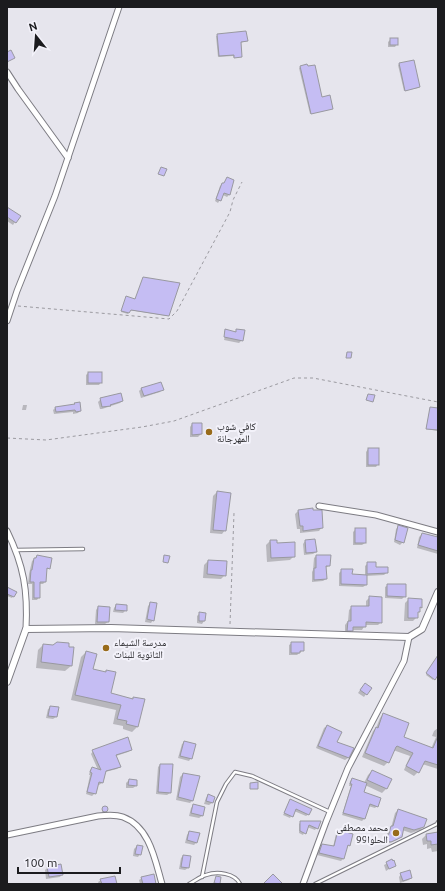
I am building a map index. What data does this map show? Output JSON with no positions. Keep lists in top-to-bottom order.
{
  "places": ["كافي شوب المهرجانة", "مدرسة الشيماء الثانوية للبنات", "محمد مصطفى الحلوا99"],
  "scale_bar": "100 m",
  "north": "top"
}
